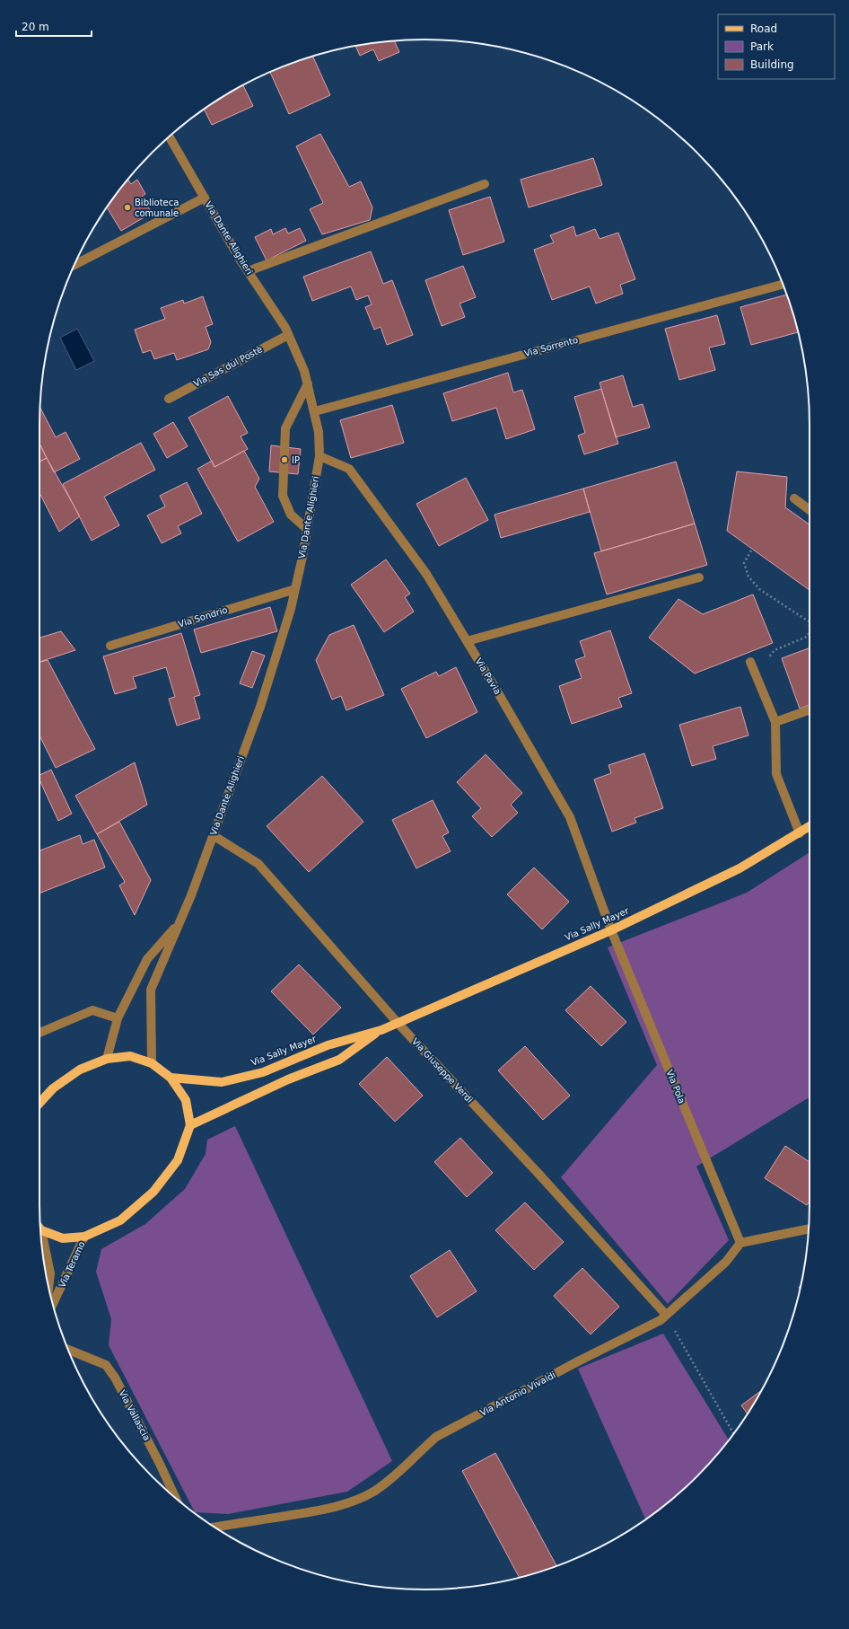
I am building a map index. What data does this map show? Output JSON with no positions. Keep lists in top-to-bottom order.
{
  "streets": {
    "main road": ["Via Sally Mayer"],
    "street": [
      "Via Dante Alighieri",
      "Via Sorrento",
      "Via Sas dul Postè",
      "Via Sondrio",
      "Via Pavia",
      "Via Giuseppe Verdi",
      "Via Pola",
      "Via Teramo",
      "Via Antonio Vivaldi",
      "Via Vallascia"
    ]
  },
  "crossings": [
    ["Via Dante Alighieri", "Via Sorrento"],
    ["Via Dante Alighieri", "Via Sas dul Postè"],
    ["Via Dante Alighieri", "Via Sondrio"],
    ["Via Dante Alighieri", "Via Pavia"],
    ["Via Dante Alighieri", "Via Giuseppe Verdi"],
    ["Via Pavia", "Via Sally Mayer"],
    ["Via Pavia", "Via Pola"],
    ["Via Sally Mayer", "Via Giuseppe Verdi"],
    ["Via Sally Mayer", "Via Pola"],
    ["Via Giuseppe Verdi", "Via Antonio Vivaldi"],
    ["Via Pola", "Via Antonio Vivaldi"]
  ],
  "places": ["Biblioteca comunale", "IP"],
  "legend": ["Road", "Park", "Building"],
  "scale_bar": "20 m"
}
